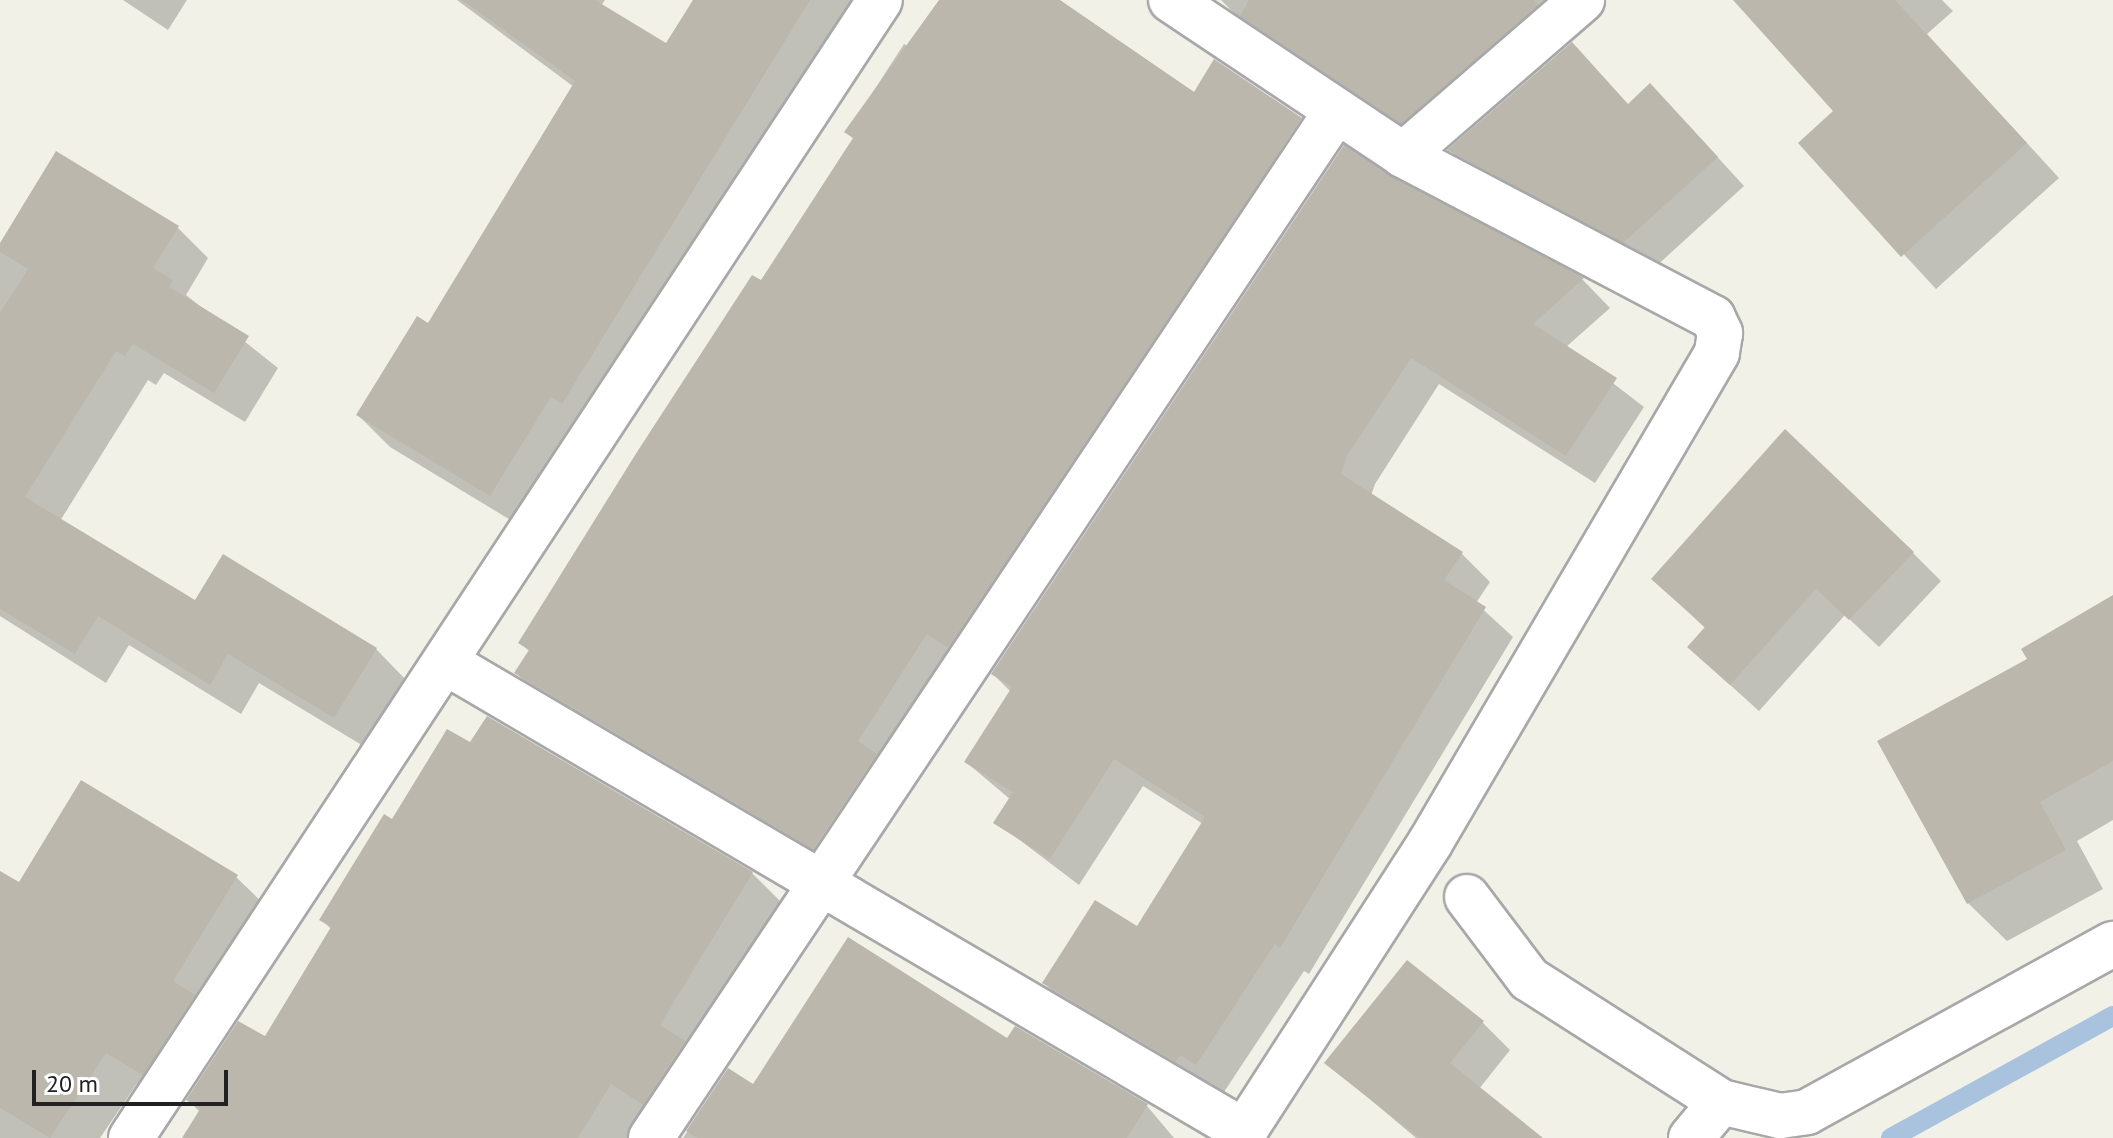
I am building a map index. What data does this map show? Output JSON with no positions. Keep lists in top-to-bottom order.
{
  "scale_bar": "20 m"
}
